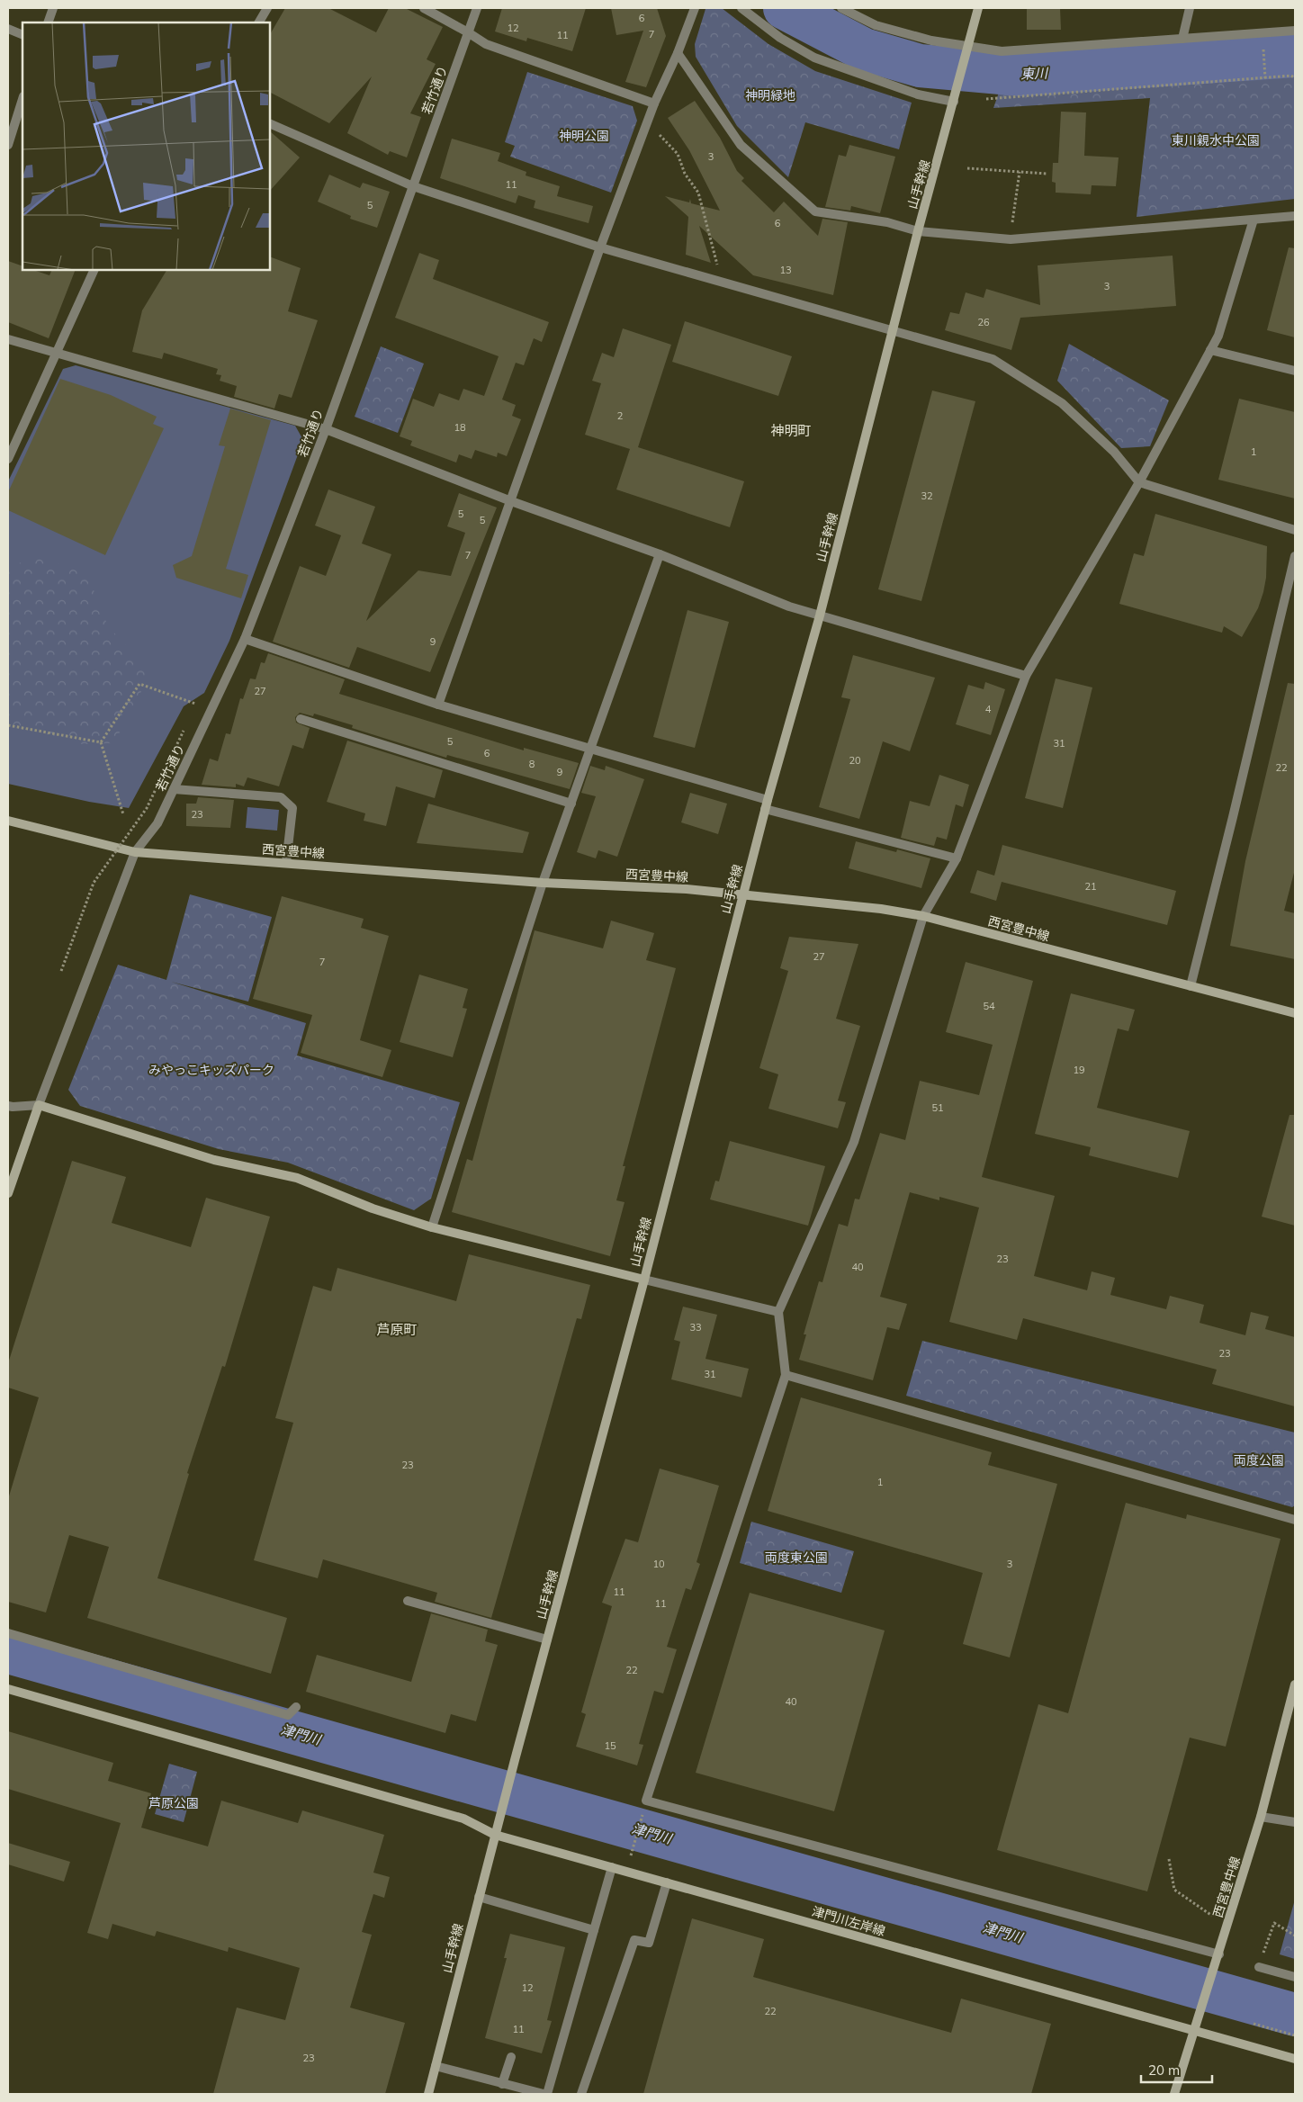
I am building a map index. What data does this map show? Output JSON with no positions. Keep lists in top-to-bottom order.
{
  "streets": {
    "street": [
      "若竹通り",
      "山手幹線",
      "西宮豊中線",
      "津門川左岸線"
    ]
  },
  "crossings": [
    ["若竹通り", "西宮豊中線"],
    ["山手幹線", "西宮豊中線"],
    ["山手幹線", "津門川左岸線"],
    ["西宮豊中線", "津門川左岸線"]
  ],
  "districts": ["神明町", "芦原町"],
  "water": ["東川", "津門川"],
  "parks": [
    "神明緑地",
    "神明公園",
    "東川親水中公園",
    "みやっこキッズパーク",
    "両度公園",
    "両度東公園",
    "芦原公園"
  ],
  "house_numbers": [
    "6",
    "12",
    "7",
    "11",
    "3",
    "11",
    "5",
    "6",
    "13",
    "3",
    "26",
    "2",
    "18",
    "1",
    "32",
    "5",
    "5",
    "7",
    "9",
    "27",
    "4",
    "5",
    "31",
    "6",
    "20",
    "8",
    "22",
    "9",
    "23",
    "21",
    "27",
    "7",
    "54",
    "19",
    "51",
    "23",
    "40",
    "33",
    "23",
    "31",
    "23",
    "1",
    "10",
    "3",
    "11",
    "11",
    "22",
    "40",
    "15",
    "12",
    "22",
    "11",
    "23"
  ],
  "scale_bar": "20 m"
}
